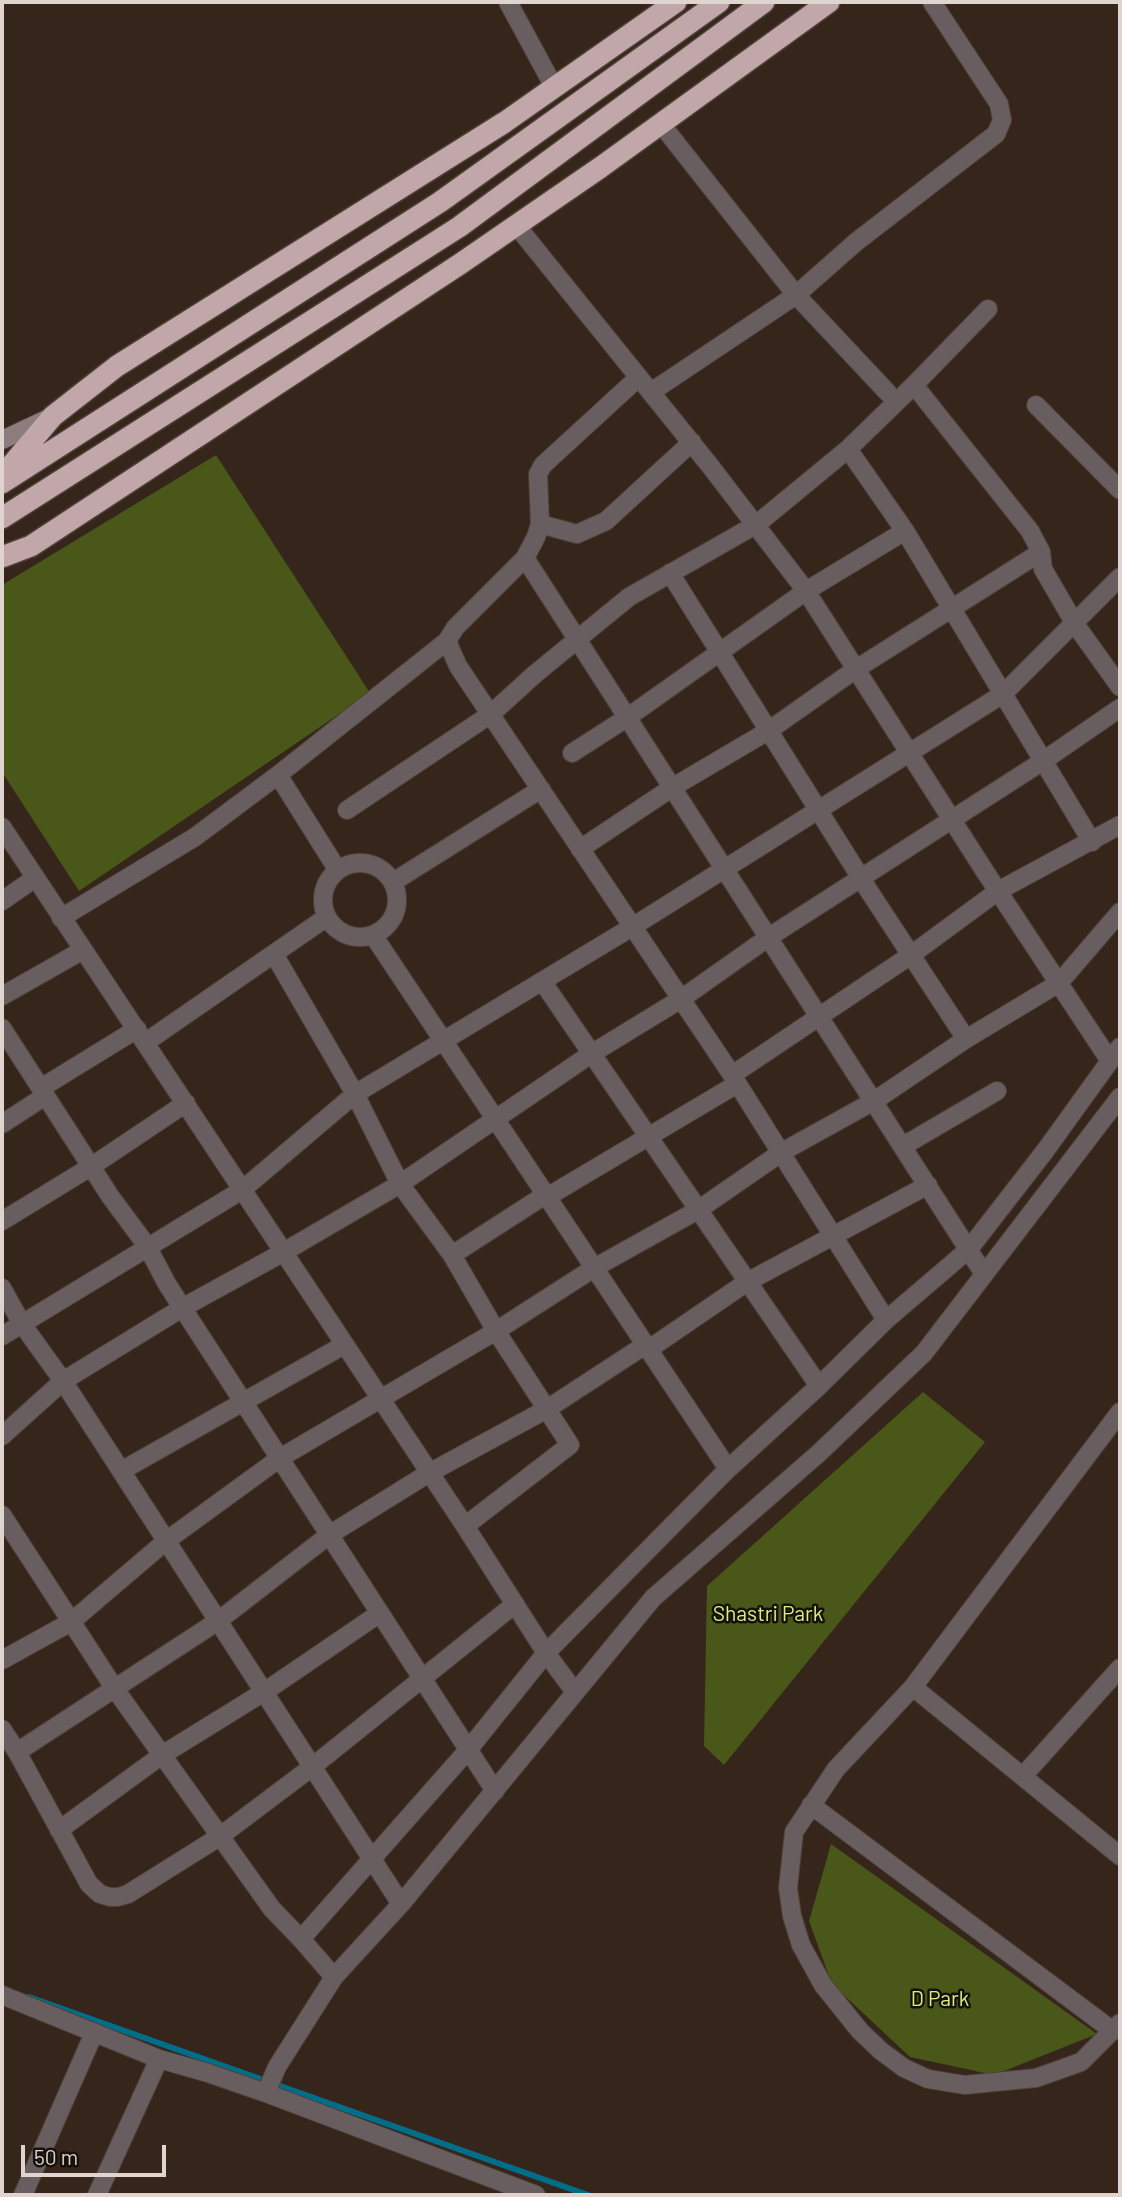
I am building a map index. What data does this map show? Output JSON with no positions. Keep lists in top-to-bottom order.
{
  "parks": ["Shastri Park", "D Park"],
  "scale_bar": "50 m"
}
